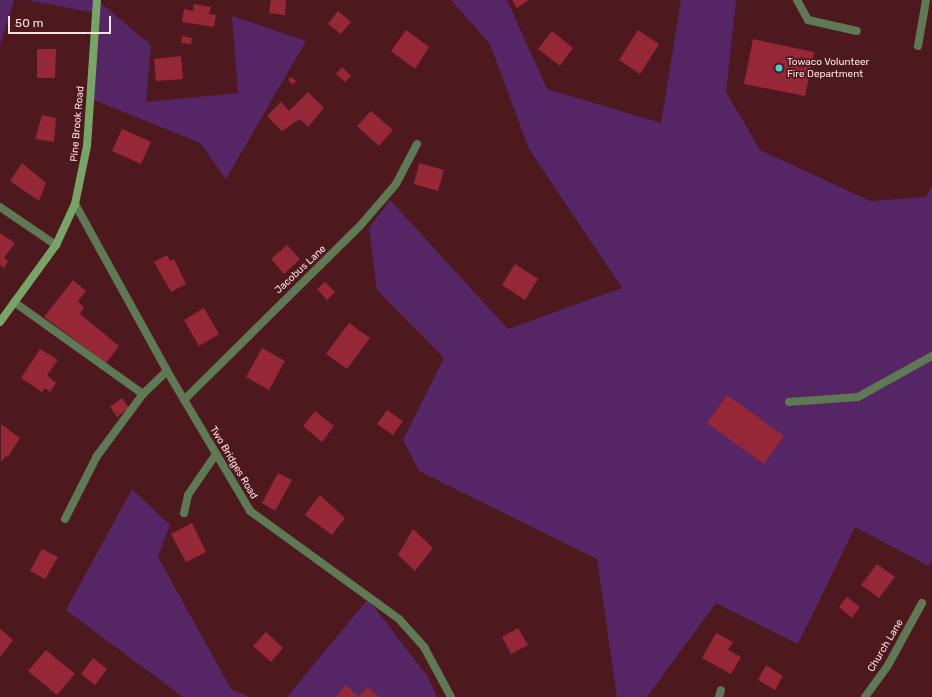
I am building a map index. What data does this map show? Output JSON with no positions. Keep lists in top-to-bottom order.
{
  "streets": {
    "street": [
      "Pine Brook Road",
      "Jacobus Lane",
      "Two Bridges Road",
      "Church Lane"
    ]
  },
  "crossings": [
    ["Pine Brook Road", "Two Bridges Road"],
    ["Jacobus Lane", "Two Bridges Road"]
  ],
  "places": ["Towaco Volunteer Fire Department"],
  "scale_bar": "50 m"
}
